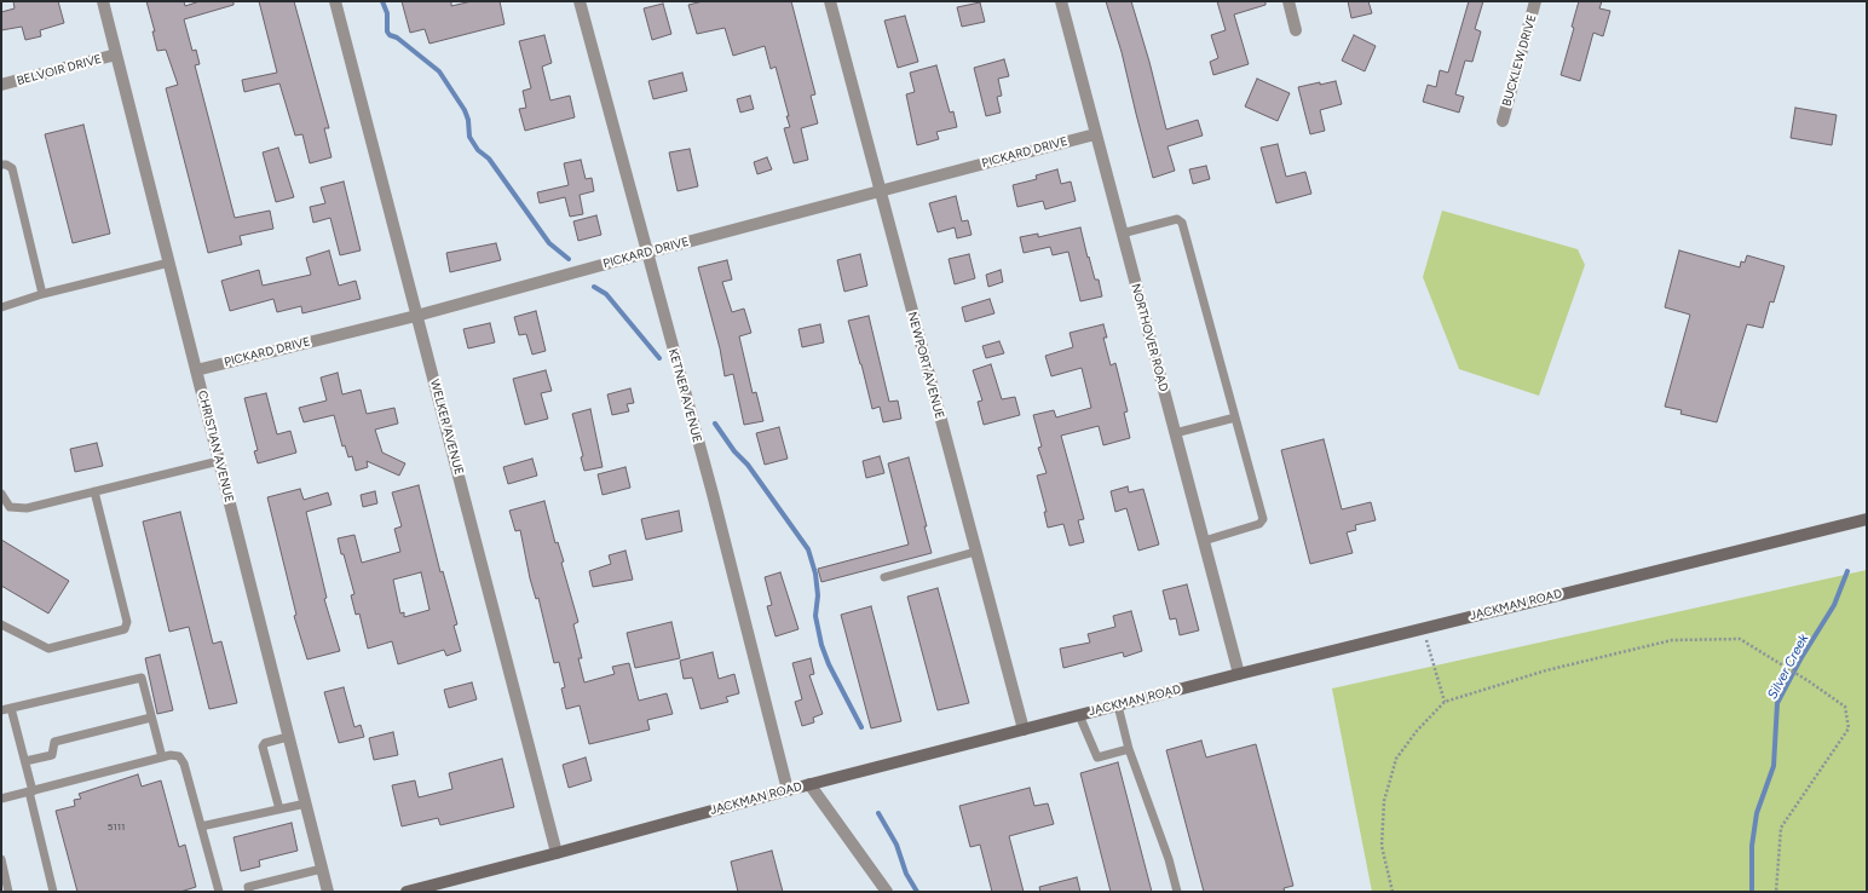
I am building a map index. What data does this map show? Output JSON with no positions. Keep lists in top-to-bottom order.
{
  "streets": {
    "main road": ["JACKMAN ROAD"],
    "street": [
      "BUCKLEW DRIVE",
      "BELVOIR DRIVE",
      "PICKARD DRIVE",
      "NORTHOVER ROAD",
      "NEWPORT AVENUE",
      "KETNER AVENUE",
      "WELKER AVENUE",
      "CHRISTIAN AVENUE"
    ]
  },
  "crossings": [
    ["BELVOIR DRIVE", "CHRISTIAN AVENUE"],
    ["PICKARD DRIVE", "NORTHOVER ROAD"],
    ["PICKARD DRIVE", "NEWPORT AVENUE"],
    ["PICKARD DRIVE", "KETNER AVENUE"],
    ["PICKARD DRIVE", "WELKER AVENUE"],
    ["PICKARD DRIVE", "CHRISTIAN AVENUE"],
    ["NORTHOVER ROAD", "JACKMAN ROAD"],
    ["NEWPORT AVENUE", "JACKMAN ROAD"],
    ["KETNER AVENUE", "JACKMAN ROAD"],
    ["WELKER AVENUE", "JACKMAN ROAD"]
  ],
  "water": ["Silver Creek"],
  "house_numbers": ["5111"]
}
